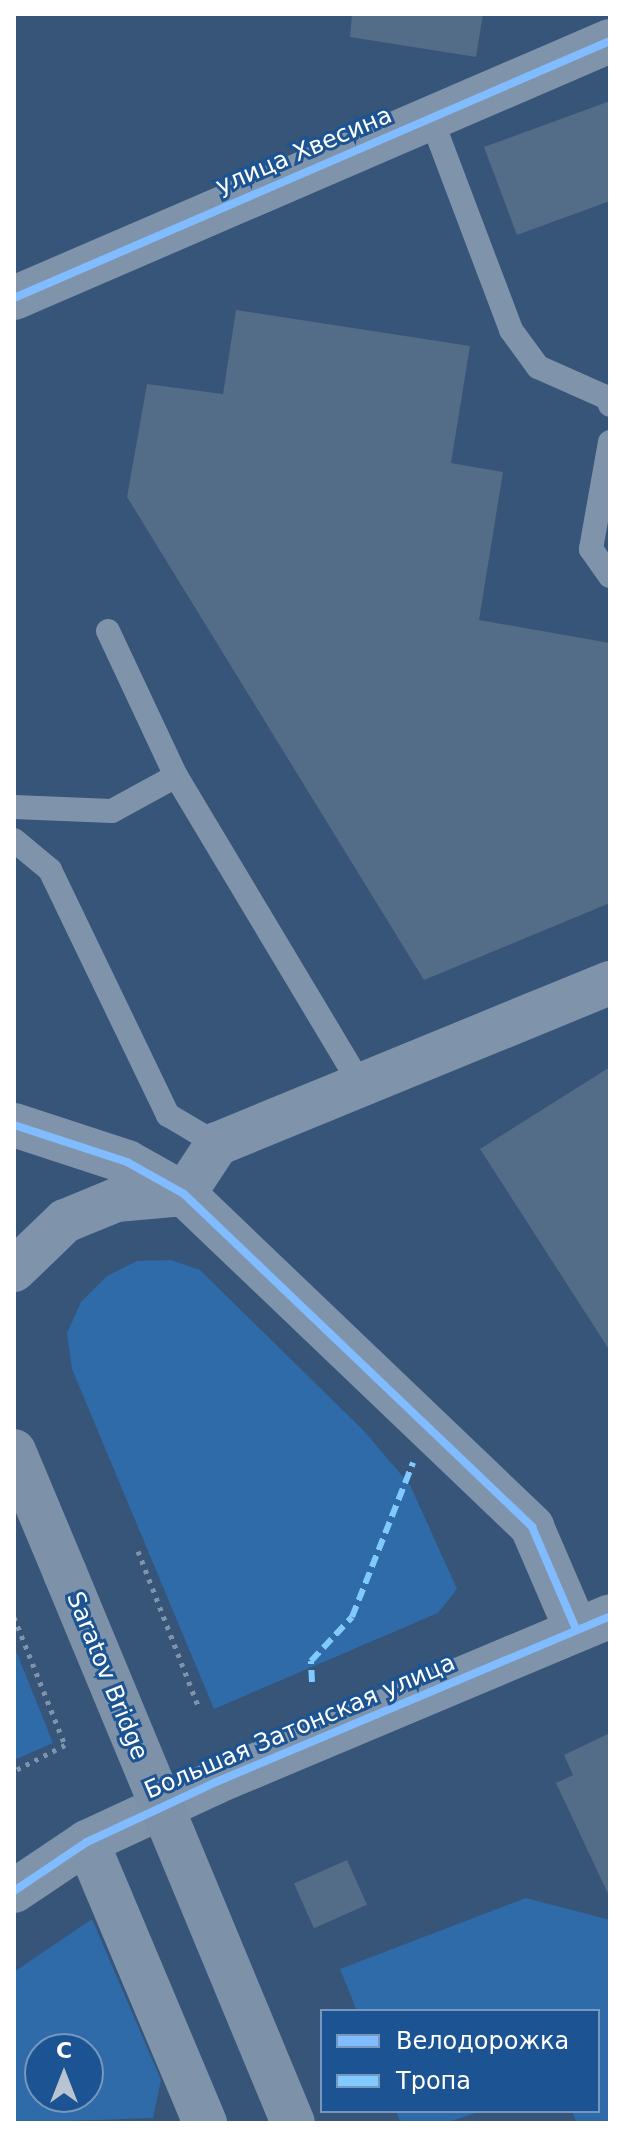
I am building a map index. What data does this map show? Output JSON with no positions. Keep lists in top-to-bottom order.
{
  "streets": {
    "main road": ["Saratov Bridge"],
    "street": ["улица Хвесина", "Большая Затонская улица"]
  },
  "legend": ["Велодорожка", "Тропа"],
  "north": "top"
}
